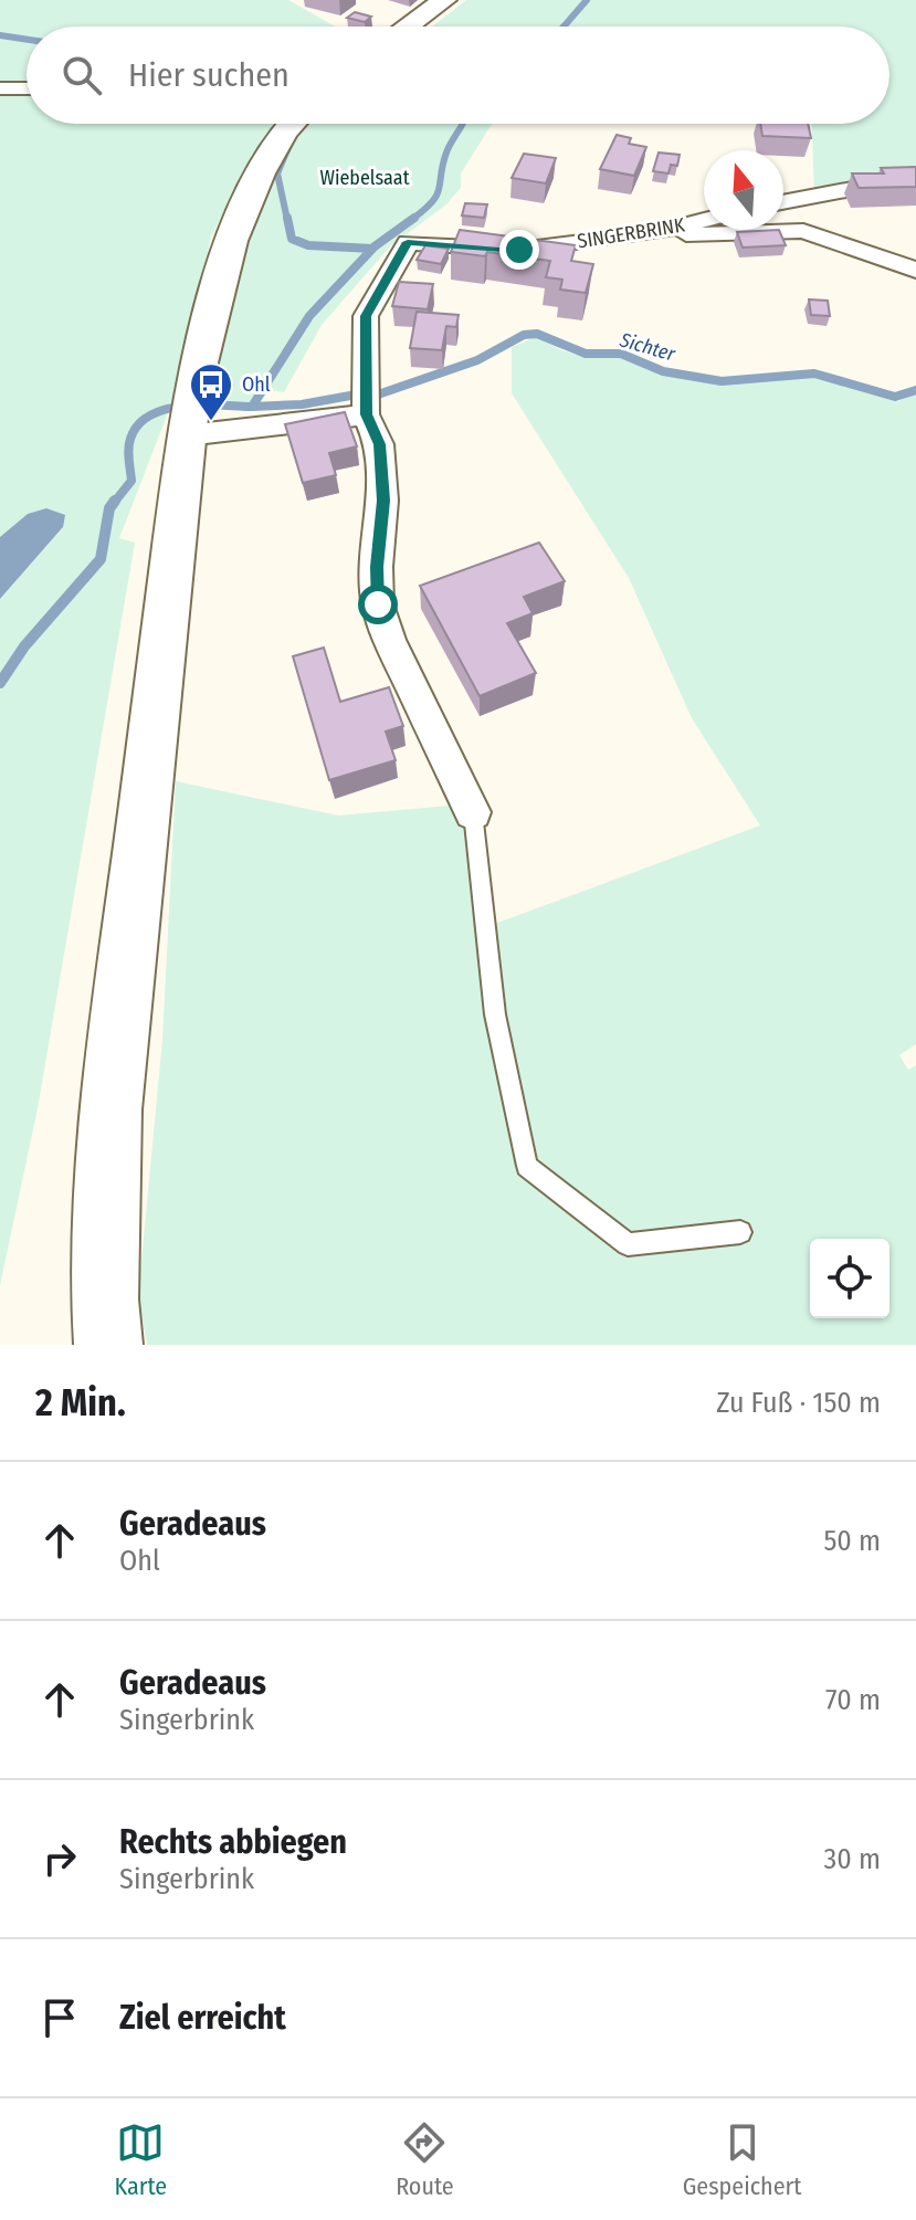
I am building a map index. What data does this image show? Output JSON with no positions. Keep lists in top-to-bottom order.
{
  "streets": {
    "street": ["SINGERBRINK"]
  },
  "water": ["Sichter"],
  "parks": ["Wiebelsaat"],
  "places": {
    "bus stop": ["Ohl"]
  },
  "north": "top",
  "page": {
    "search": "Hier suchen",
    "heading": ["2 Min.", "Zu Fuß · 150 m"],
    "list": [
      ["Geradeaus", "Ohl", "50 m"],
      ["Geradeaus", "Singerbrink", "70 m"],
      ["Rechts abbiegen", "Singerbrink", "30 m"],
      "Ziel erreicht"
    ],
    "nav": ["Karte", "Route", "Gespeichert"]
  }
}
